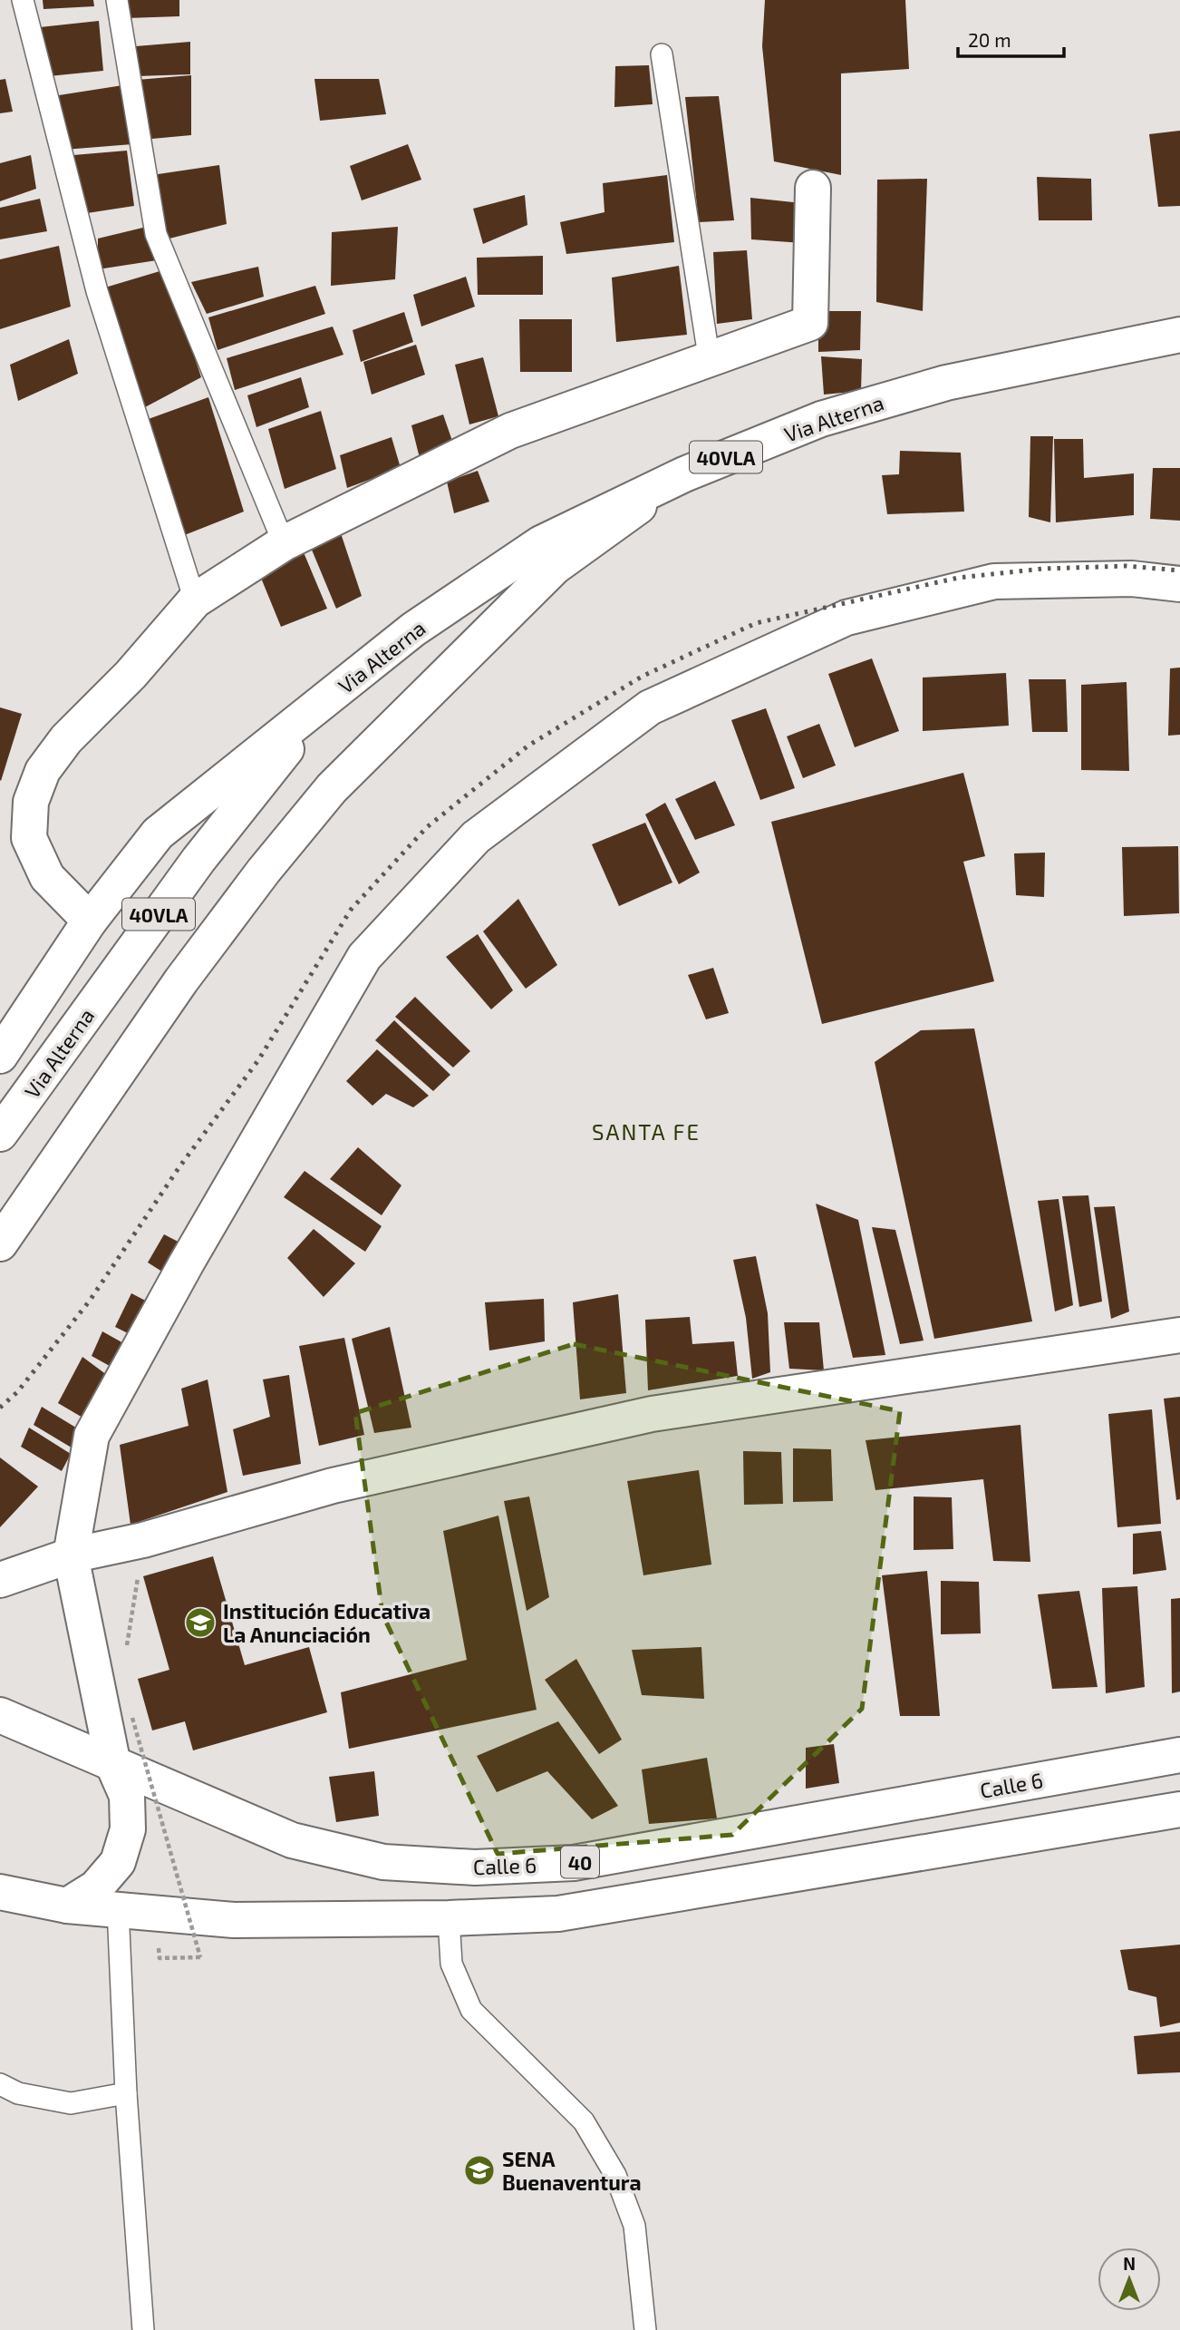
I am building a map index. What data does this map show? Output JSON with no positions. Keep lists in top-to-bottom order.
{
  "streets": {
    "main road": [
      "Via Alterna",
      "40VLA",
      "Calle 6",
      "40"
    ]
  },
  "districts": ["SANTA FE"],
  "places": {
    "school or university": ["Institución Educativa La Anunciación", "SENA Buenaventura"]
  },
  "scale_bar": "20 m",
  "north": "top"
}
